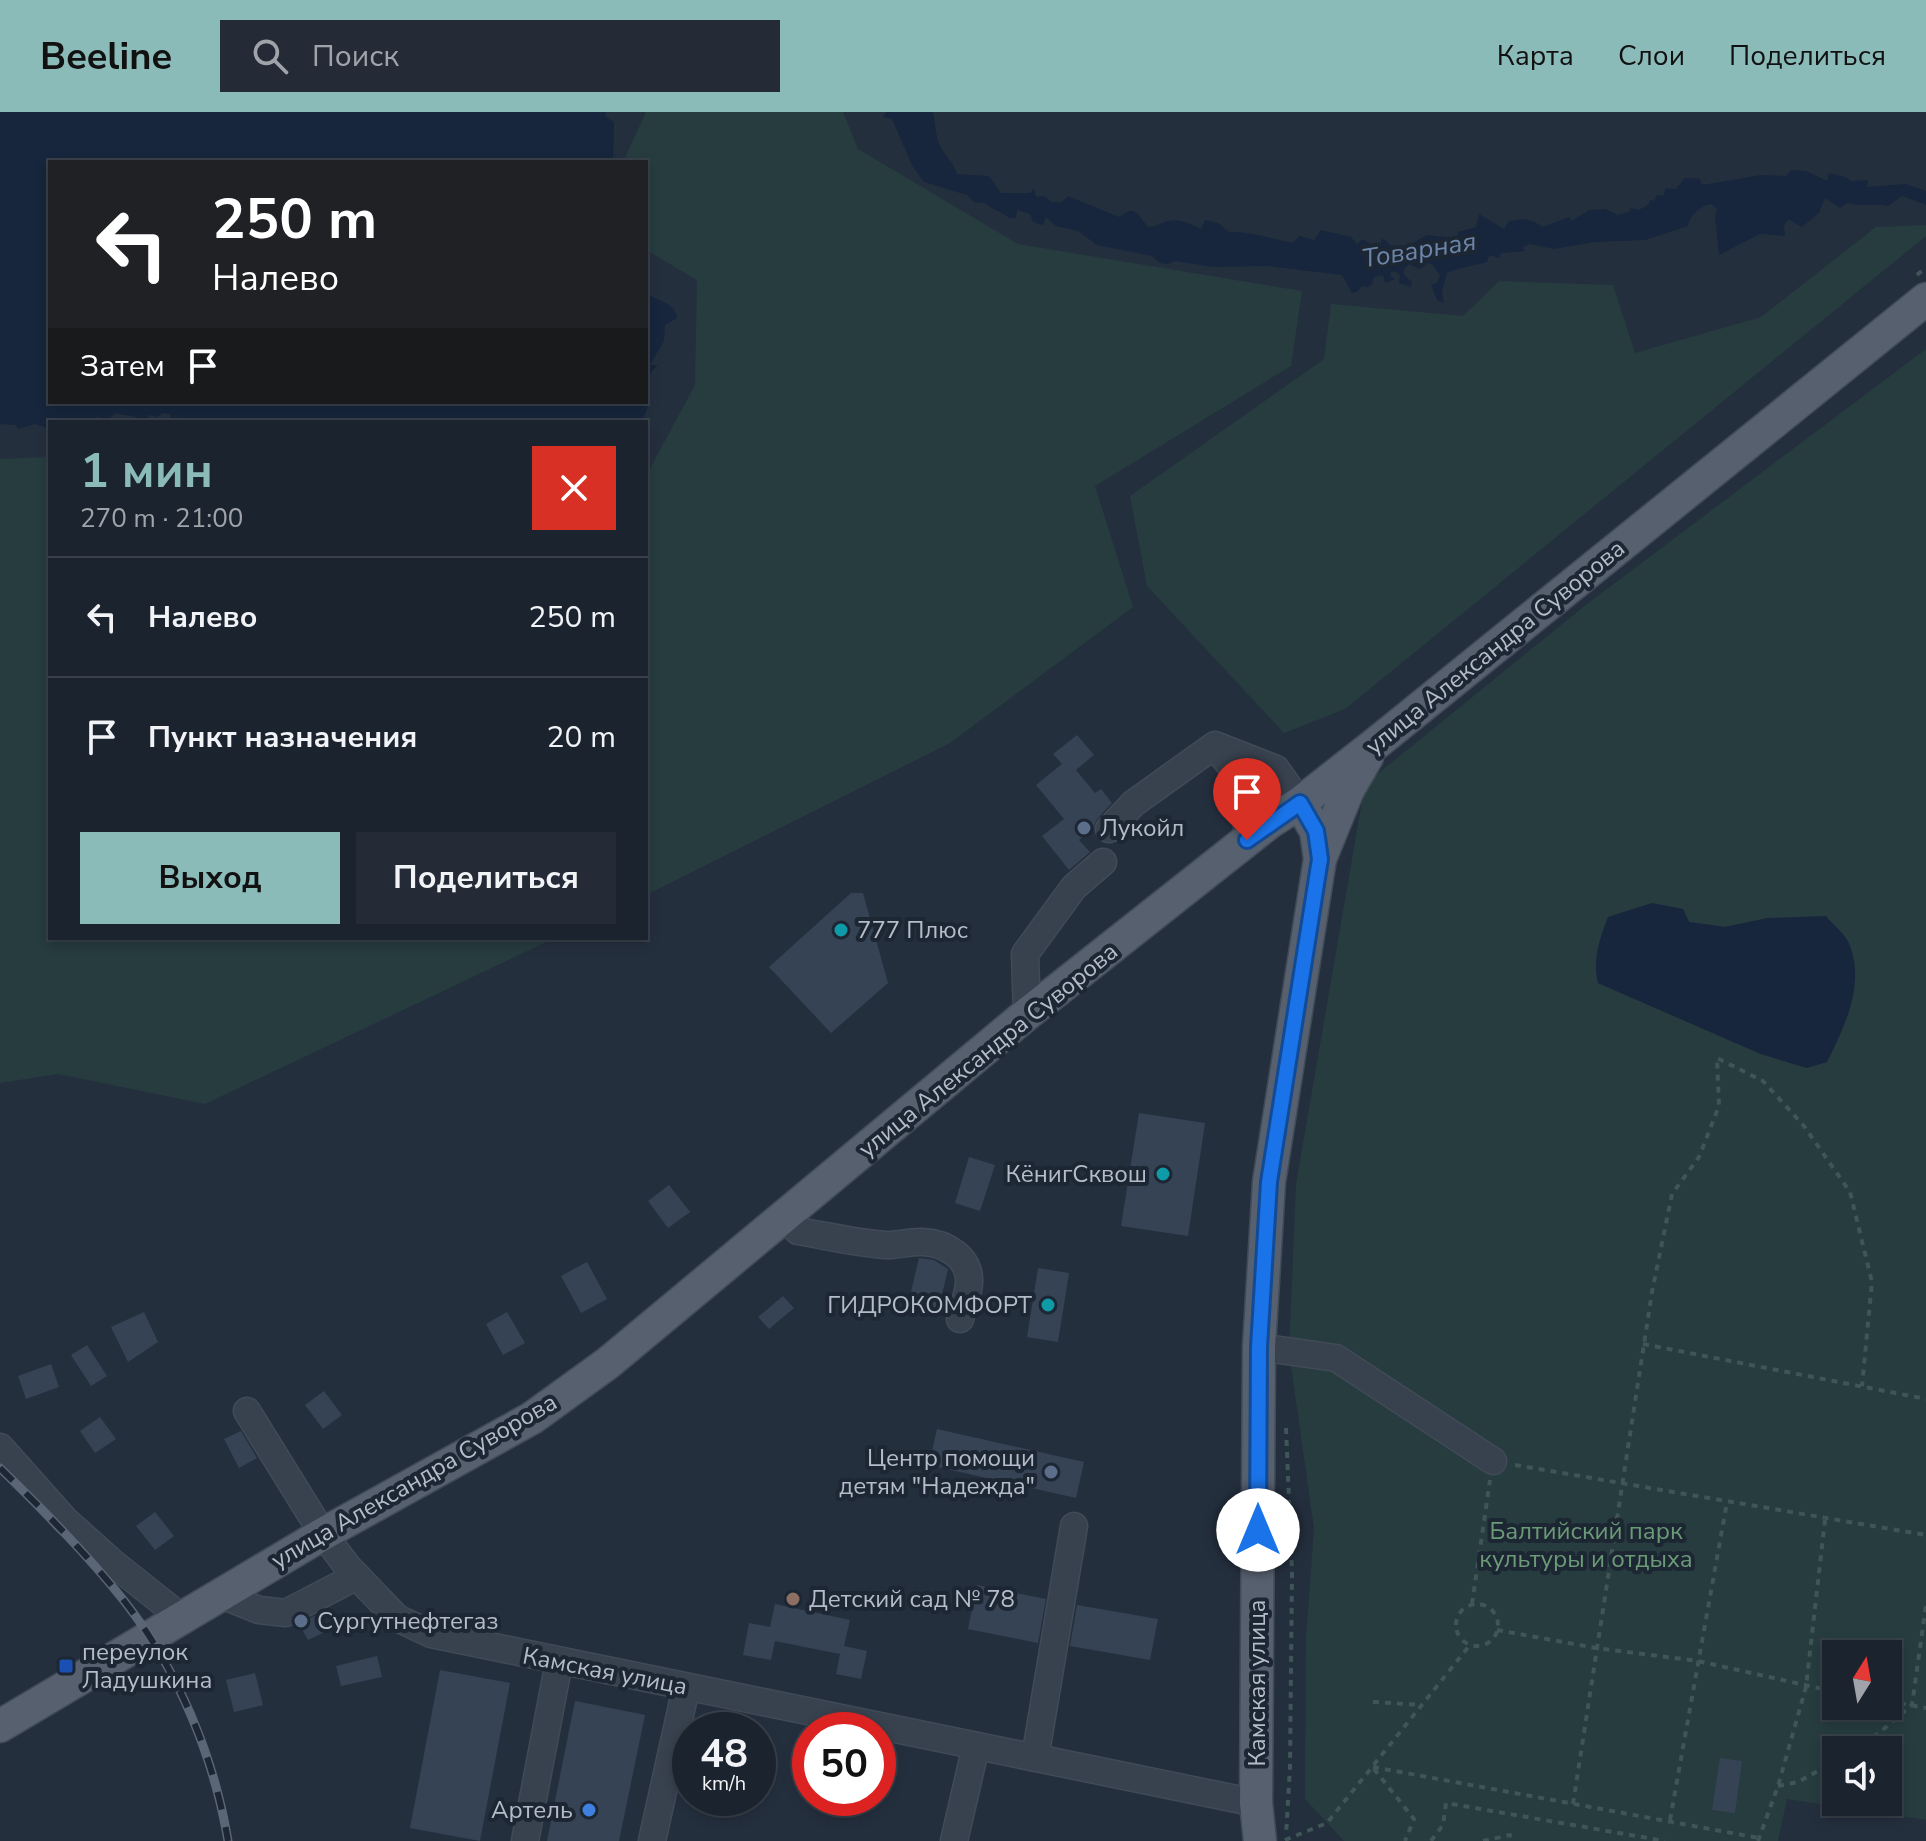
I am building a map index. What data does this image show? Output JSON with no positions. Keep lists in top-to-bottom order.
{
  "streets": {
    "main road": ["улица Александра Суворова", "Камская улица"]
  },
  "crossings": [
    ["улица Александра Суворова", "Камская улица"]
  ],
  "water": ["Товарная"],
  "parks": ["Балтийский парк культуры и отдыха"],
  "places": {
    "other": [
      "Лукойл",
      "777 Плюс",
      "КёнигСквош",
      "ГИДРОКОМФОРТ",
      "Центр помощи детям \"Надежда\"",
      "Детский сад № 78",
      "Сургутнефтегаз",
      "Артель"
    ],
    "transit": ["переулок Ладушкина"]
  },
  "north": "top",
  "page": {
    "header": "Beeline",
    "search": "Поиск",
    "nav": ["Карта", "Слои", "Поделиться"],
    "turn": ["250 m", "Налево"],
    "then": "Затем",
    "heading": ["1 мин", "270 m · 21:00"],
    "list": [
      {
        "name": "Налево",
        "value": "250 m"
      },
      {
        "name": "Пункт назначения",
        "value": "20 m"
      }
    ],
    "buttons": ["Выход", "Поделиться"],
    "speed": "48 km/h",
    "limit": "50"
  }
}
